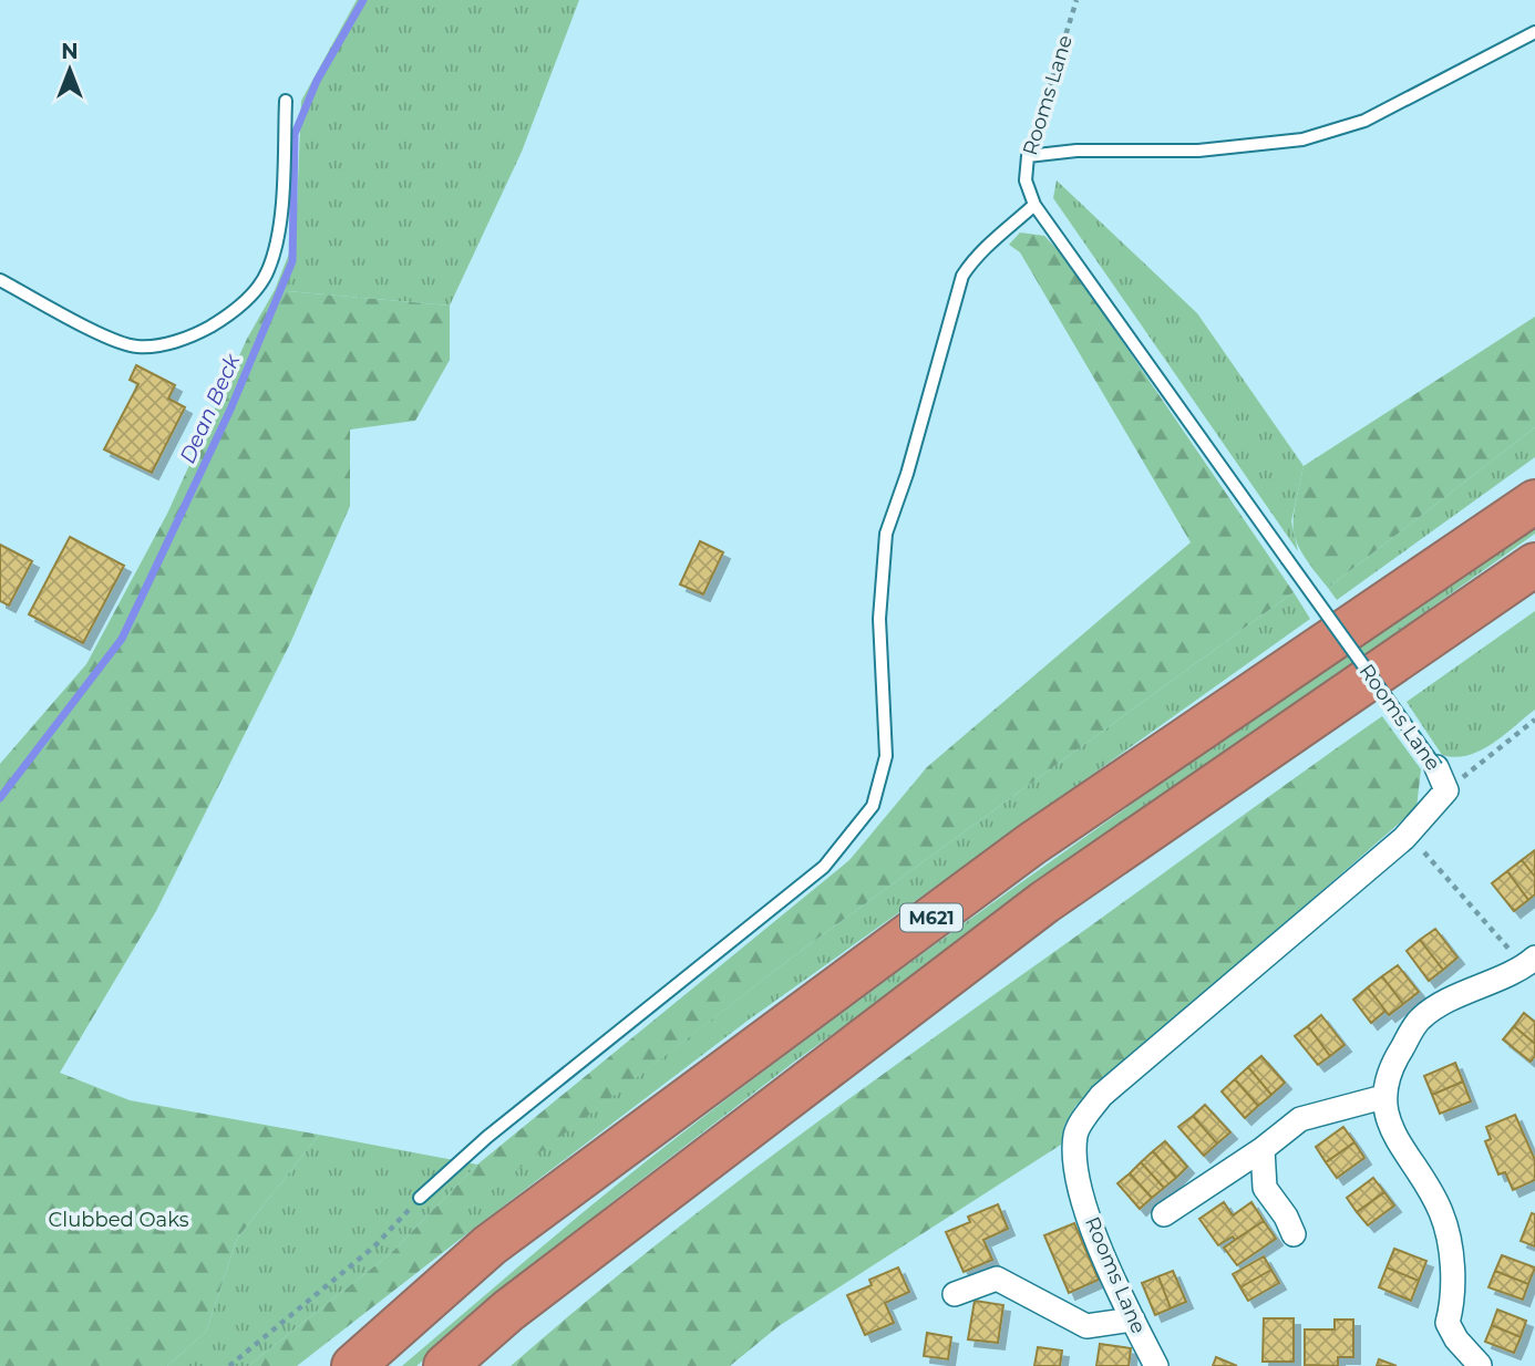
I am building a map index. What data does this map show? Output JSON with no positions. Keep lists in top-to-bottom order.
{
  "streets": {
    "highway": ["M621"],
    "street": ["Rooms Lane"]
  },
  "water": ["Dean Beck"],
  "parks": ["Clubbed Oaks"],
  "north": "top"
}
